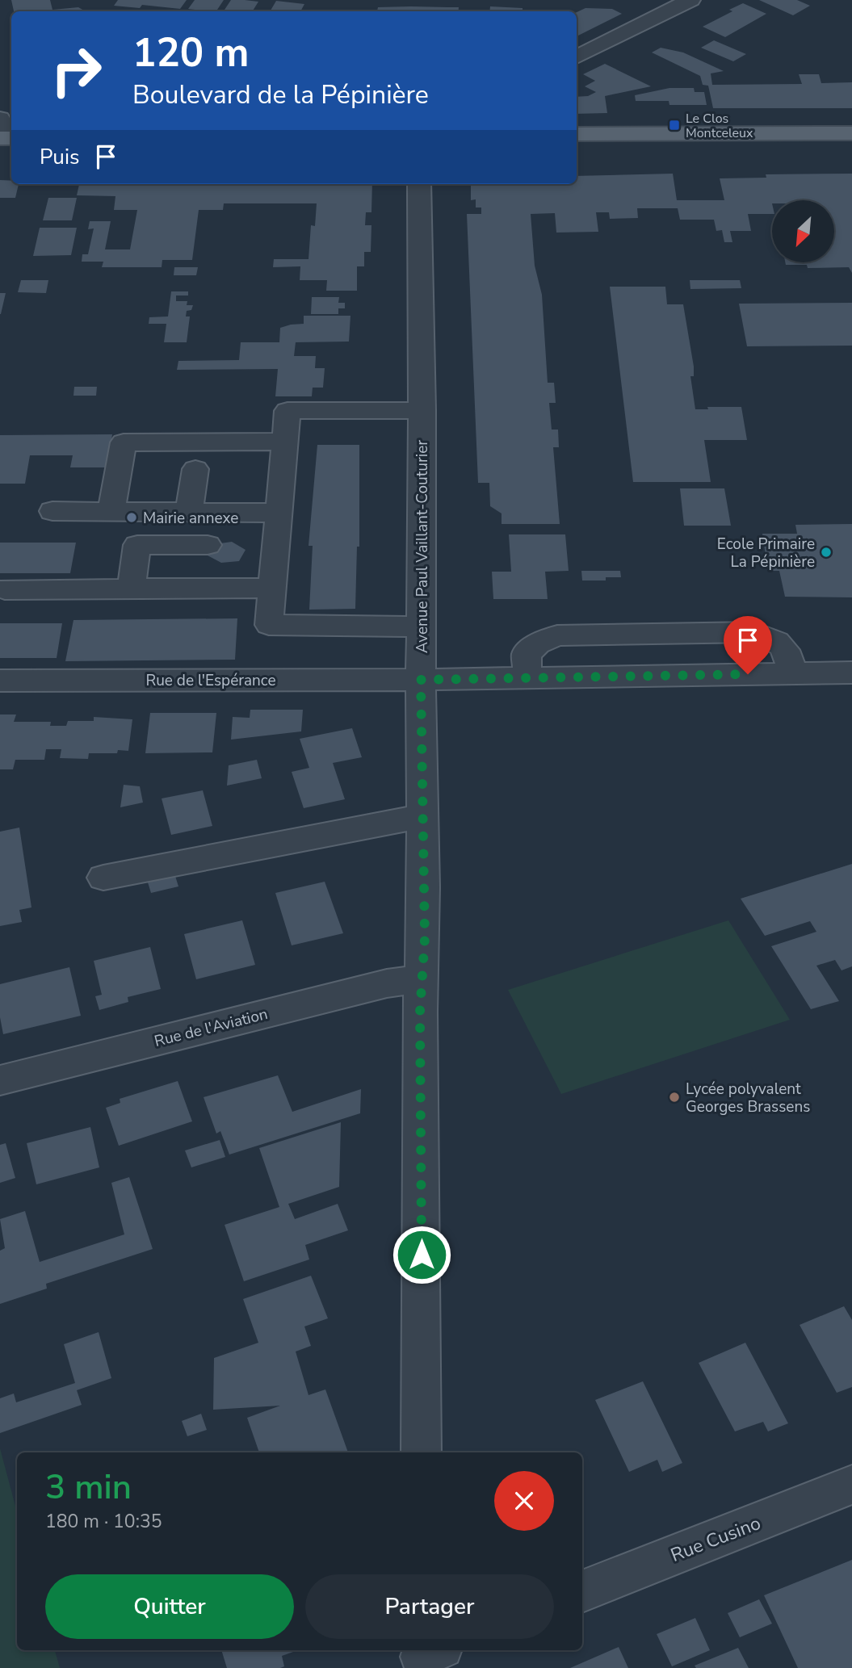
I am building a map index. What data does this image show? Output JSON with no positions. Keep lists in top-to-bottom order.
{
  "streets": {
    "street": [
      "Avenue Paul Vaillant-Couturier",
      "Rue de l'Espérance",
      "Rue de l'Aviation",
      "Rue Cusino"
    ]
  },
  "crossings": [
    ["Avenue Paul Vaillant-Couturier", "Rue de l'Espérance"],
    ["Avenue Paul Vaillant-Couturier", "Rue de l'Aviation"]
  ],
  "places": {
    "transit": ["Le Clos Montceleux"],
    "other": ["Mairie annexe", "Ecole Primaire La Pépinière", "Lycée polyvalent Georges Brassens"]
  },
  "north": "bottom left",
  "page": {
    "turn": ["120 m", "Boulevard de la Pépinière"],
    "then": "Puis",
    "heading": ["3 min", "180 m · 10:35"],
    "buttons": ["Quitter", "Partager"]
  }
}
